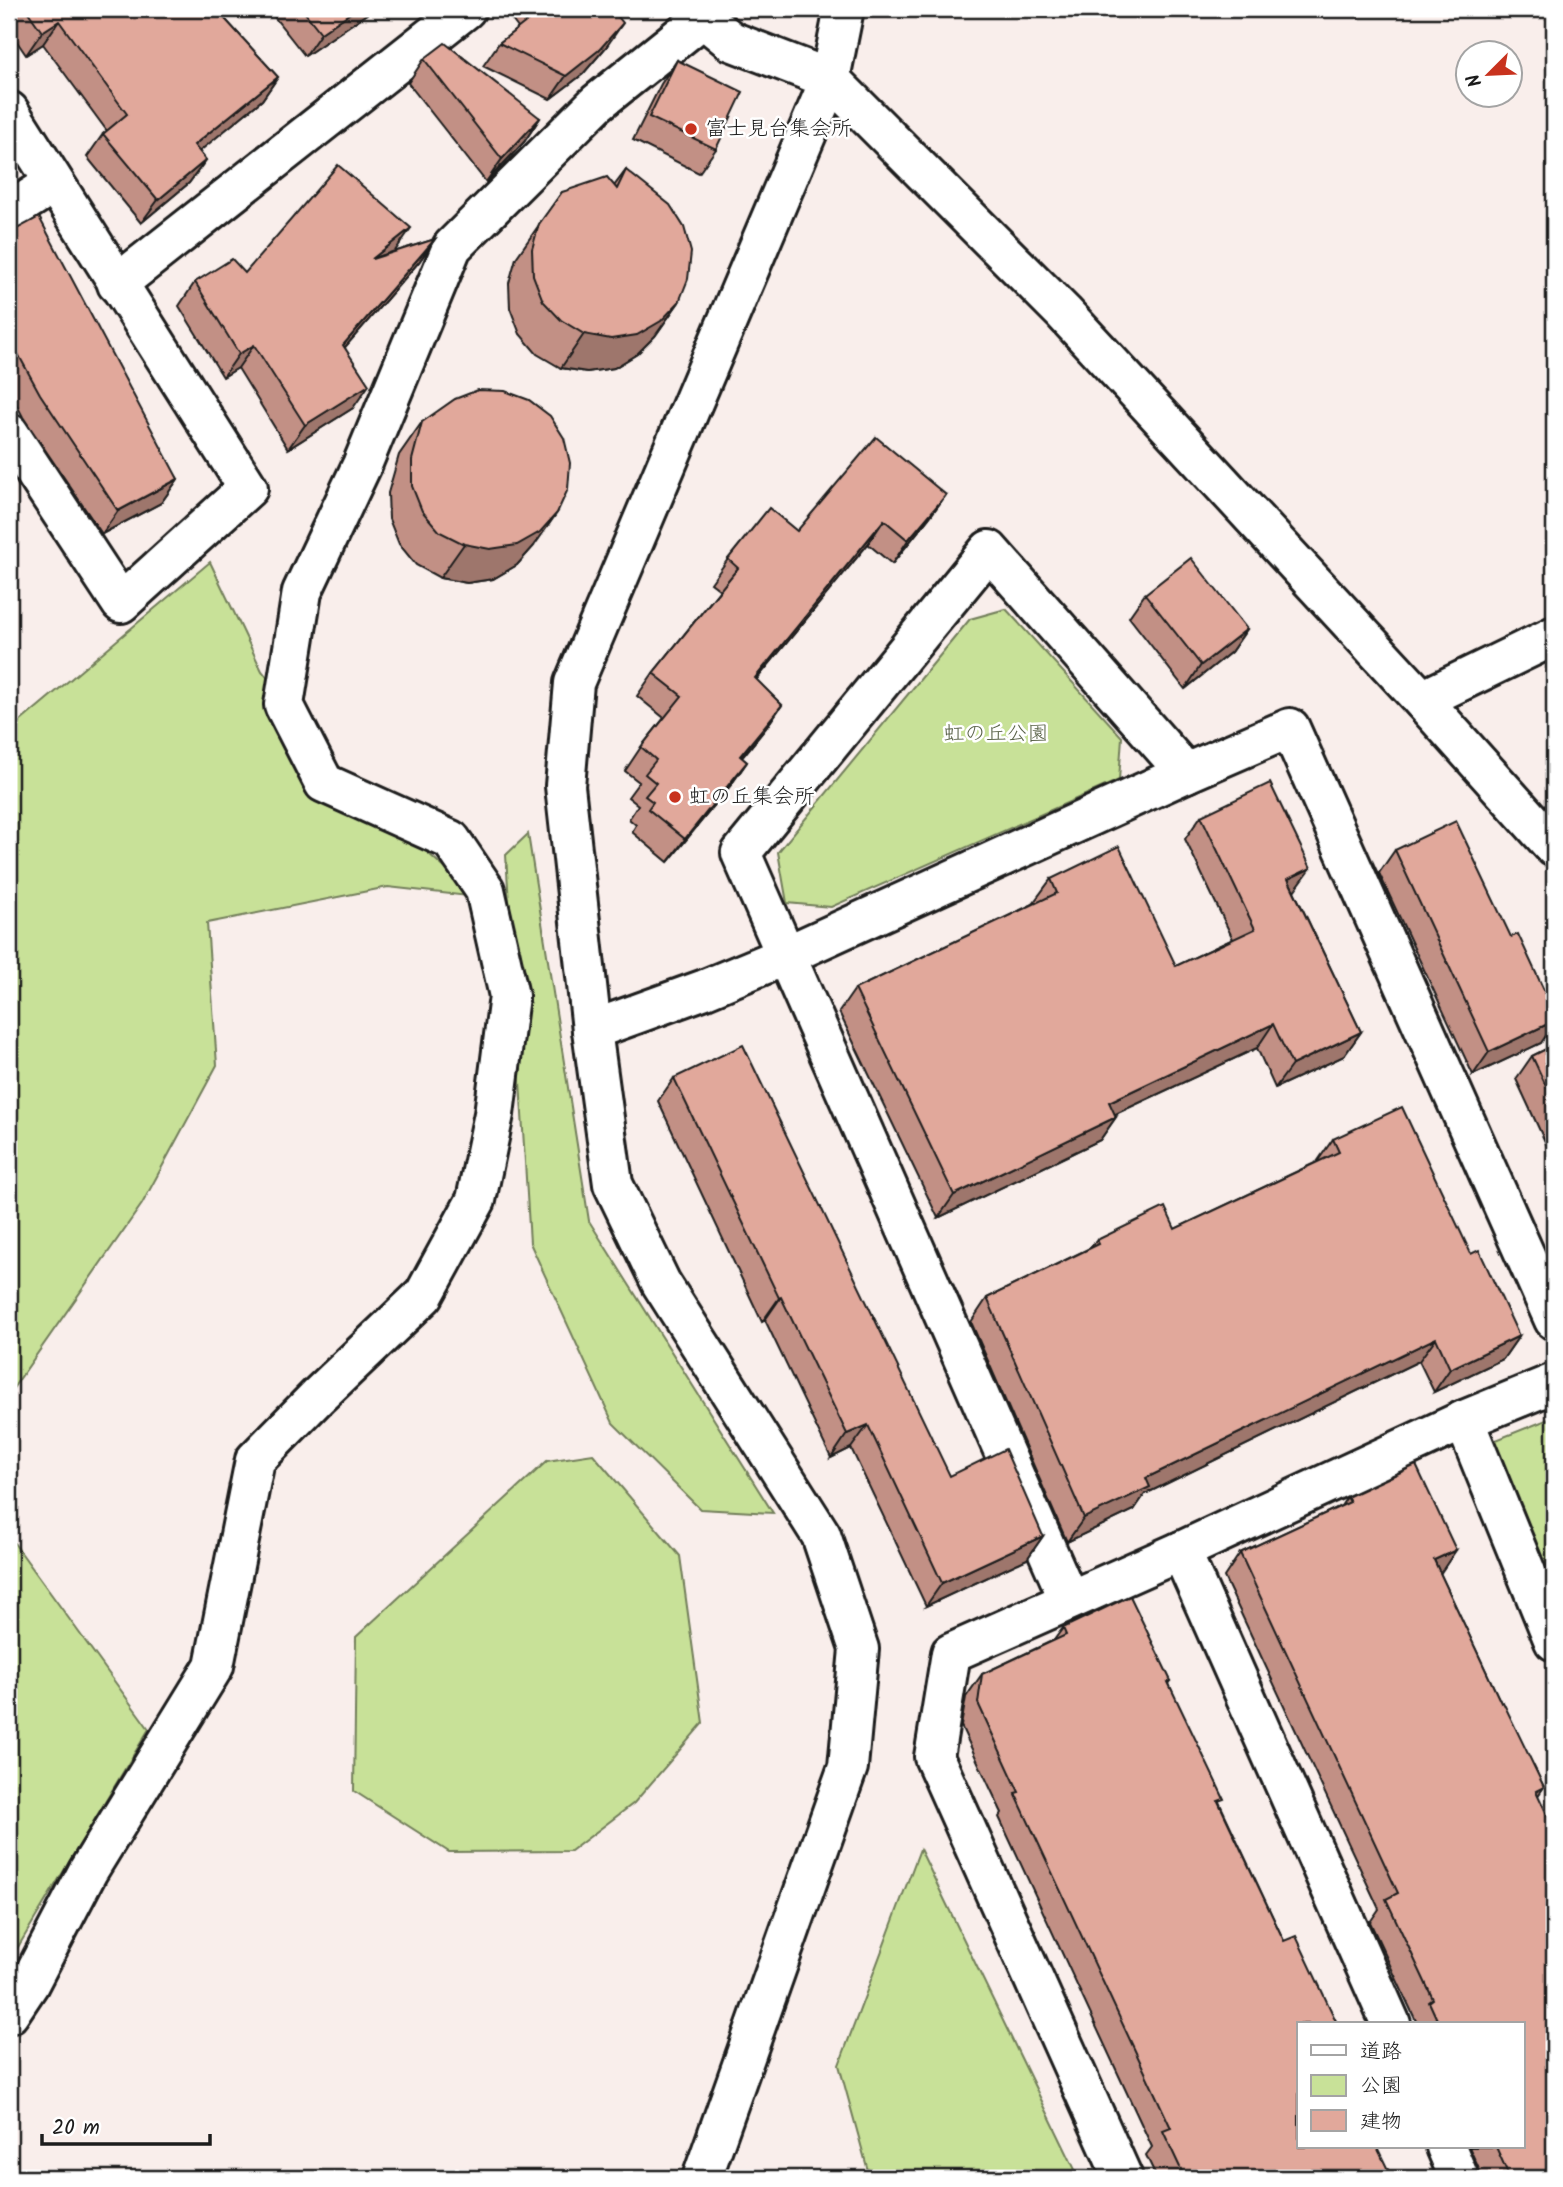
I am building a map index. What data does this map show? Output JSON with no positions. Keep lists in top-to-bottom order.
{
  "parks": ["虹の丘公園"],
  "places": ["富士見台集会所", "虹の丘集会所"],
  "legend": ["道路", "公園", "建物"],
  "scale_bar": "20 m",
  "north": "bottom left"
}
